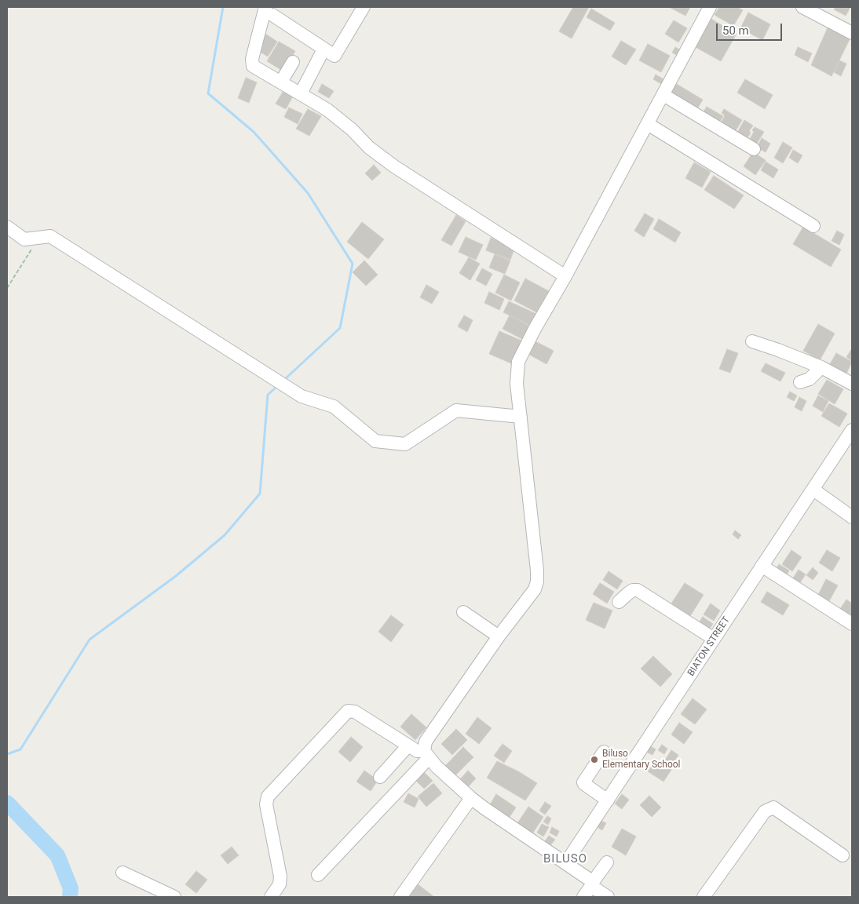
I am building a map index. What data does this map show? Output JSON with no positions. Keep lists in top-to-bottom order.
{
  "streets": {
    "street": ["BIATON STREET"]
  },
  "districts": ["BILUSO"],
  "places": ["Biluso Elementary School"],
  "scale_bar": "50 m"
}
